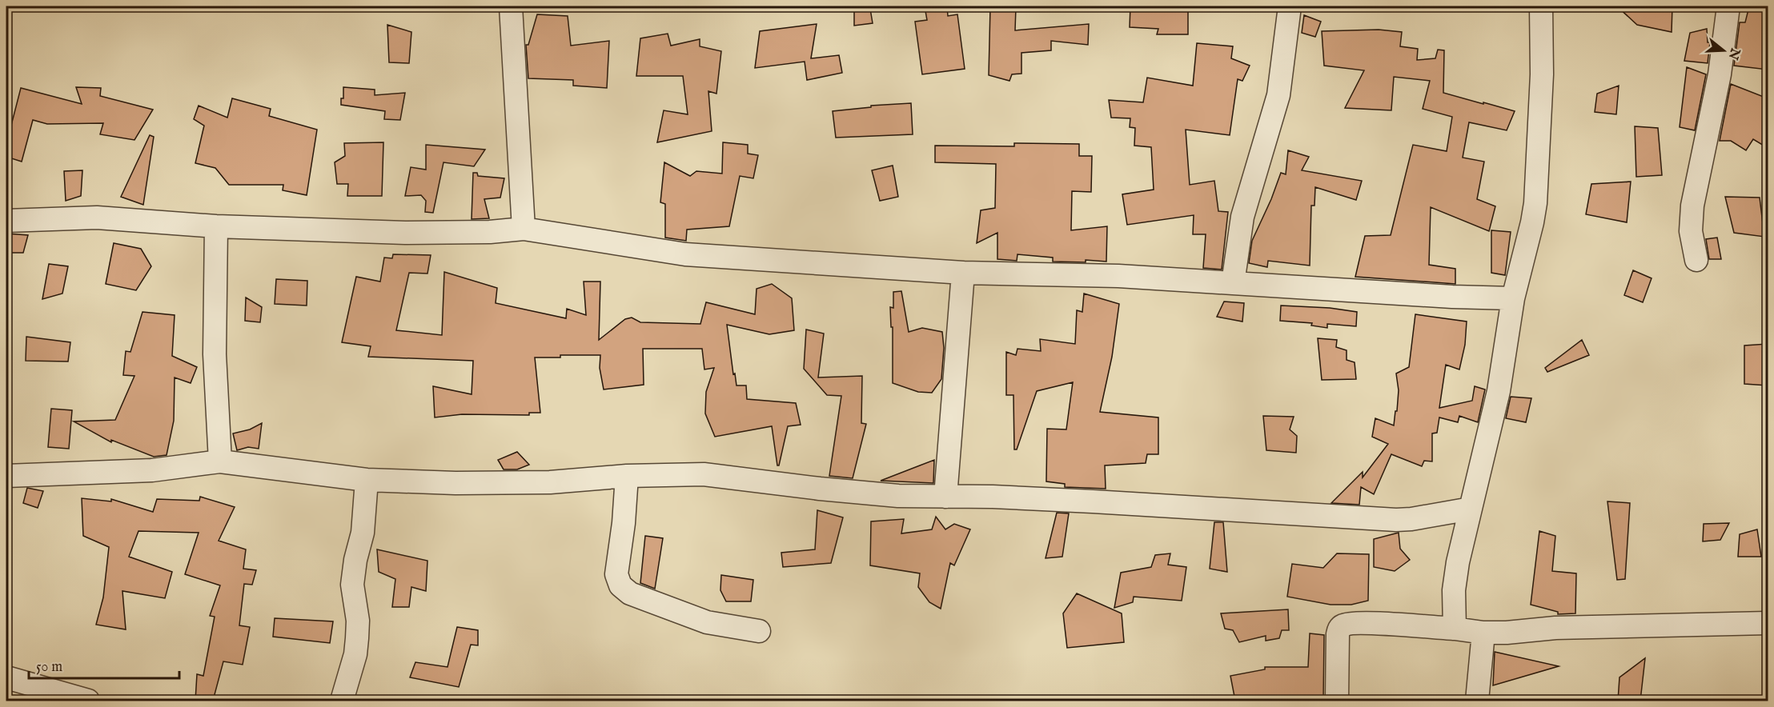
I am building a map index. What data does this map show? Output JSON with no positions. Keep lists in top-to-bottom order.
{
  "scale_bar": "50 m",
  "north": "right"
}
